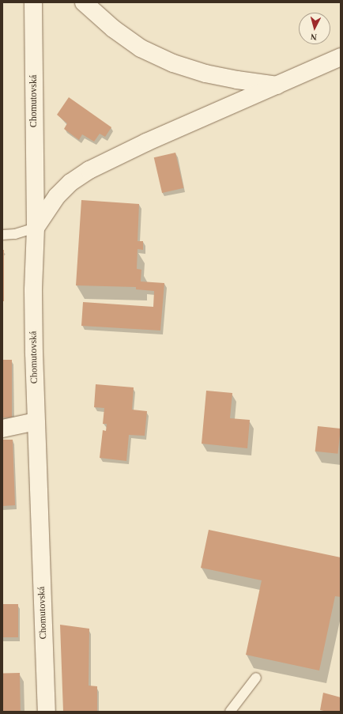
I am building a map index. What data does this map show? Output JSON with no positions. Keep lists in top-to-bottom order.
{
  "streets": {
    "main road": ["Chomutovská"]
  },
  "north": "bottom"
}
